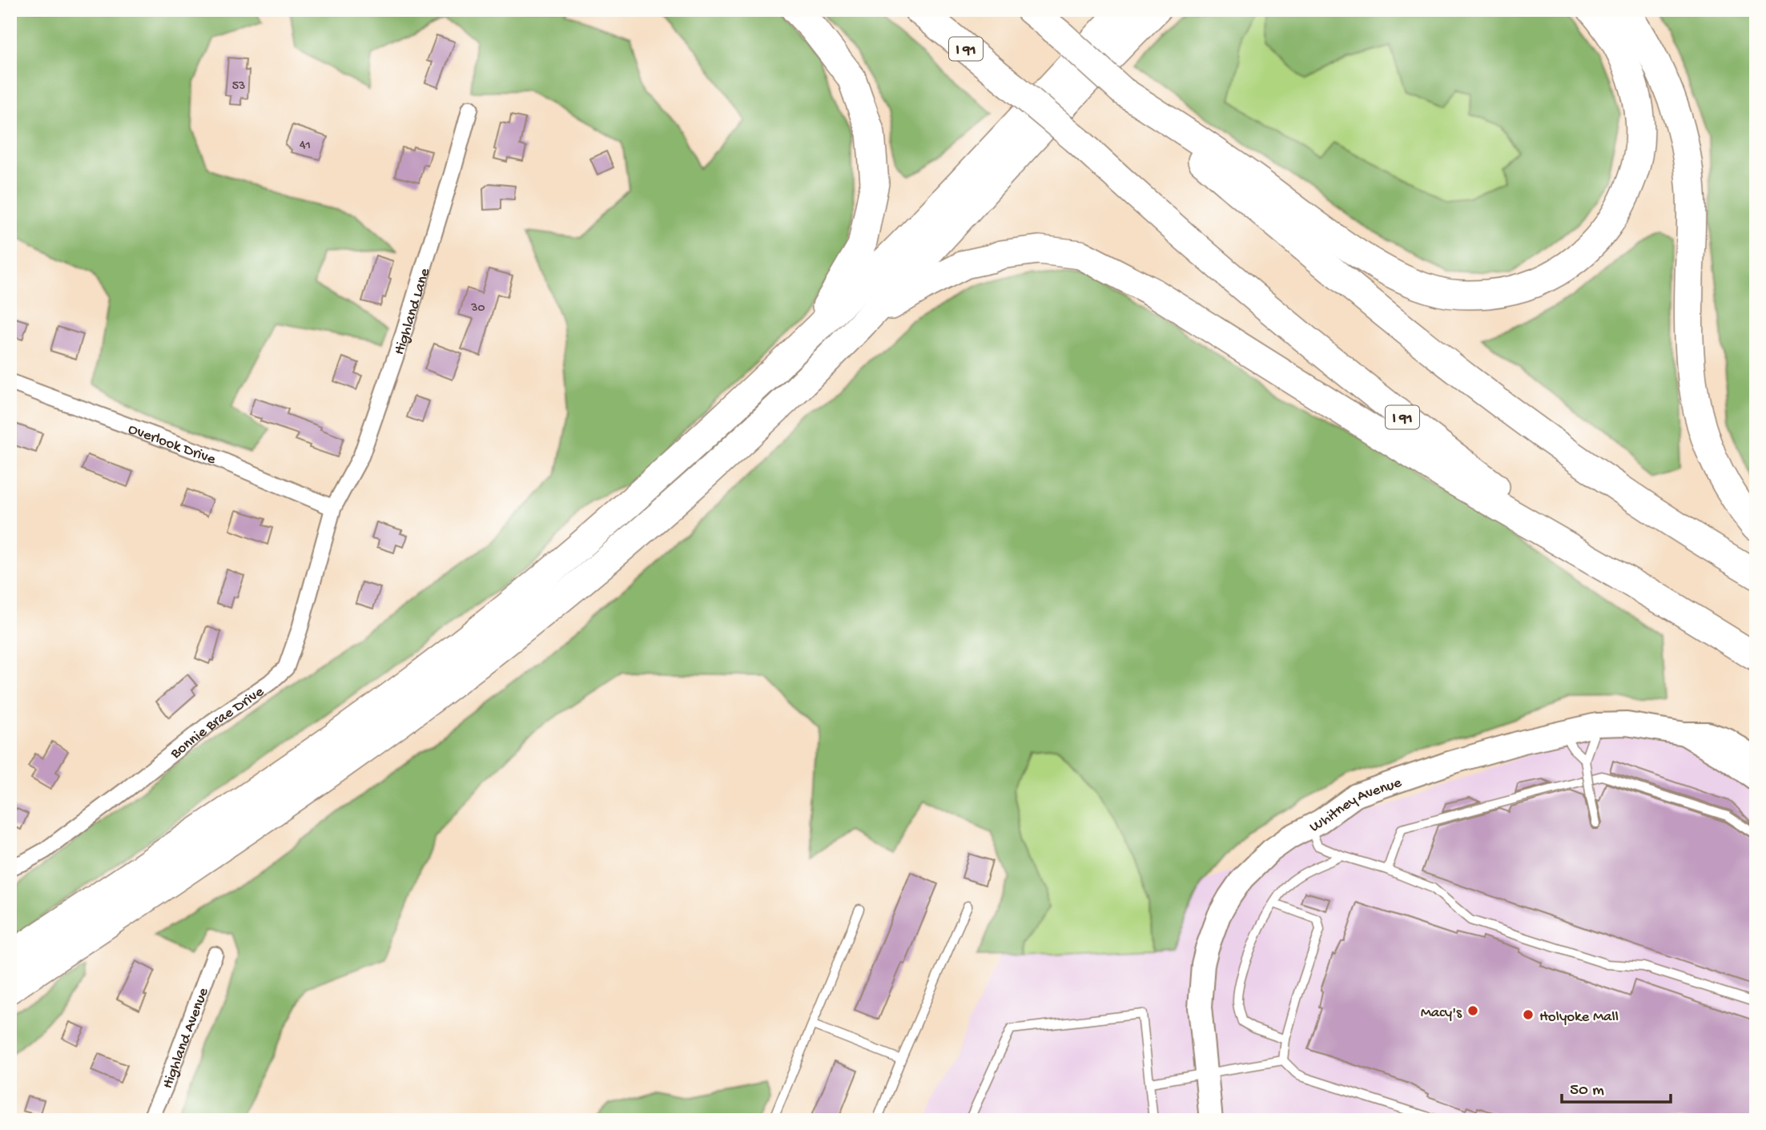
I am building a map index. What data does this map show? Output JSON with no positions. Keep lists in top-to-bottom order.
{
  "streets": {
    "highway": ["I 91"],
    "main road": ["Whitney Avenue"],
    "street": [
      "Highland Lane",
      "Overlook Drive",
      "Bonnie Brae Drive",
      "Highland Avenue"
    ]
  },
  "crossings": [
    ["Highland Lane", "Overlook Drive"],
    ["Highland Lane", "Bonnie Brae Drive"],
    ["Overlook Drive", "Bonnie Brae Drive"]
  ],
  "places": ["Macy's", "Holyoke Mall"],
  "house_numbers": ["53", "41", "30"],
  "scale_bar": "50 m"
}
